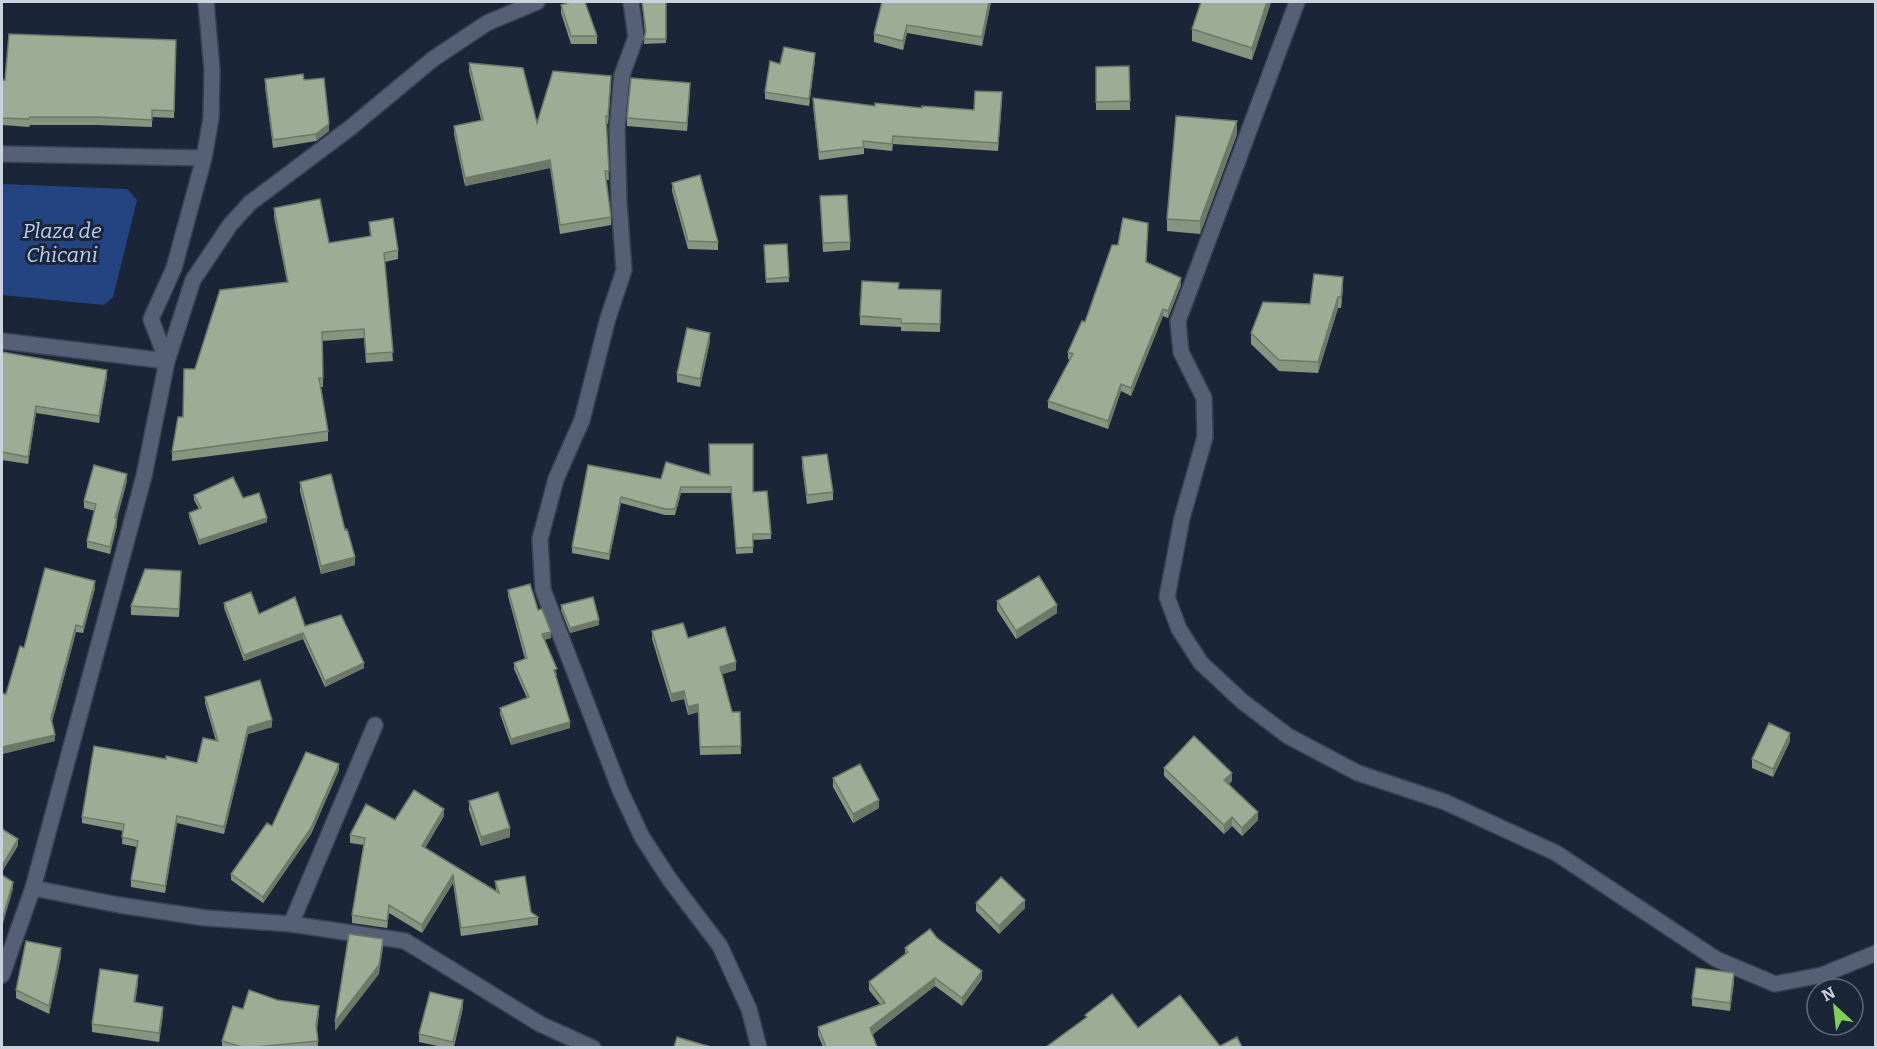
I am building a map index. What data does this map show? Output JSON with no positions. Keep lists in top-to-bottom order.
{
  "parks": ["Plaza de Chicani"],
  "north": "top left"
}
